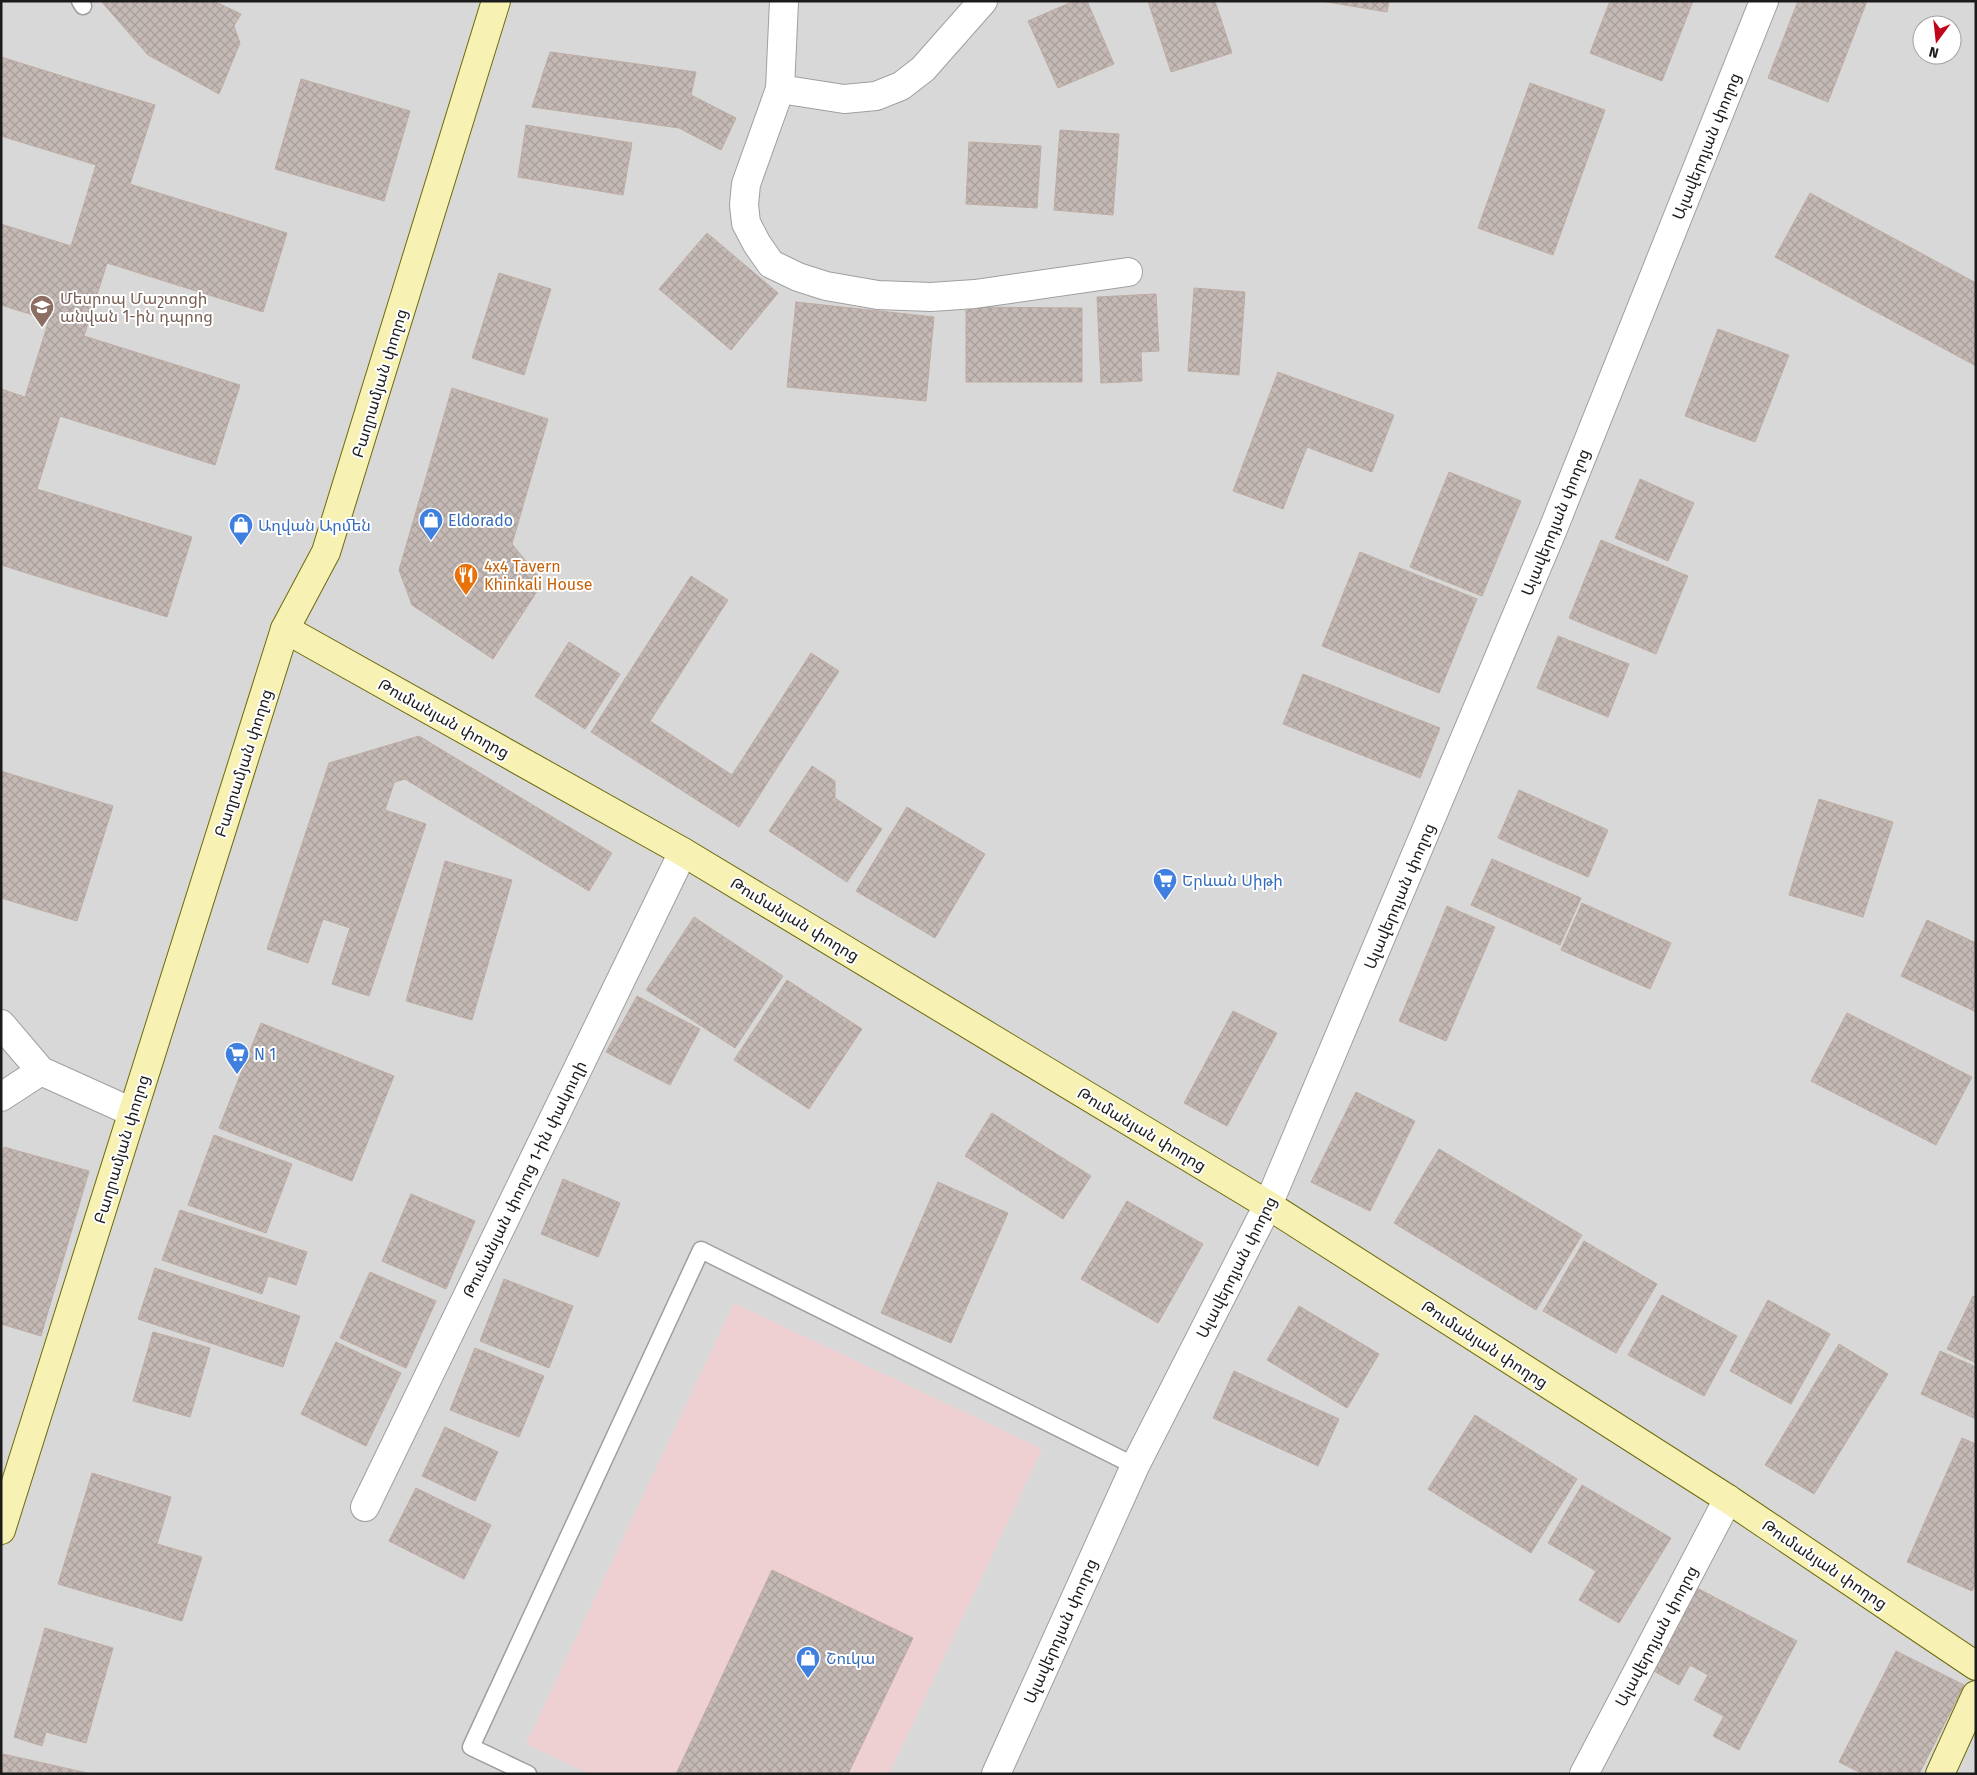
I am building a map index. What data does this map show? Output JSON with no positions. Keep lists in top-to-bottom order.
{
  "streets": {
    "main road": ["Բաղրամյան փողոց", "Թումանյան փողոց"],
    "street": ["Ալավերդյան փողոց", "Թումանյան փողոց 1-ին փակուղի"]
  },
  "crossings": [
    ["Ալավերդյան փողոց", "Թումանյան փողոց"],
    ["Բաղրամյան փողոց", "Թումանյան փողոց"],
    ["Թումանյան փողոց", "Թումանյան փողոց 1-ին փակուղի"]
  ],
  "places": {
    "school or university": ["Մեսրոպ Մաշտոցի անվան 1-ին դպրոց"],
    "shop": ["Eldorado", "Աղվան Արմեն", "Շուկա"],
    "restaurant": ["4x4 Tavern Khinkali House"],
    "supermarket": ["Երևան Սիթի", "N 1"]
  },
  "north": "bottom"
}
